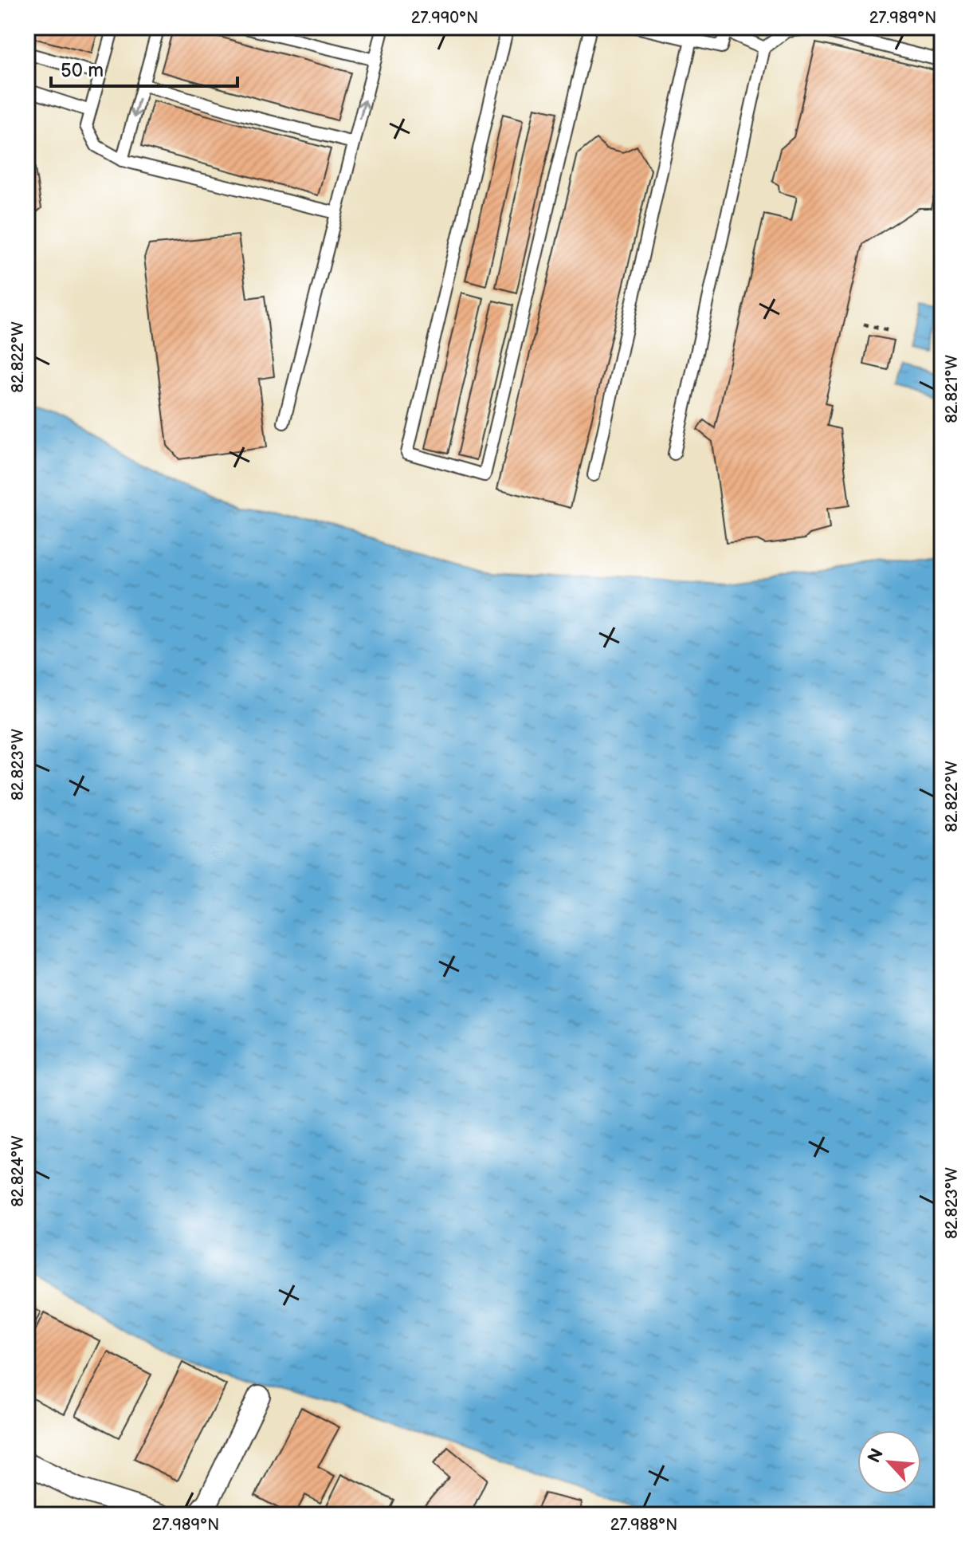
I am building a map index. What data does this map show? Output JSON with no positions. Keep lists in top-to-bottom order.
{
  "scale_bar": "50 m",
  "north": "top left",
  "coordinates": [
    "27.990°N",
    "27.989°N",
    "82.822°W",
    "82.821°W",
    "82.823°W",
    "82.824°W",
    "27.988°N"
  ]
}
